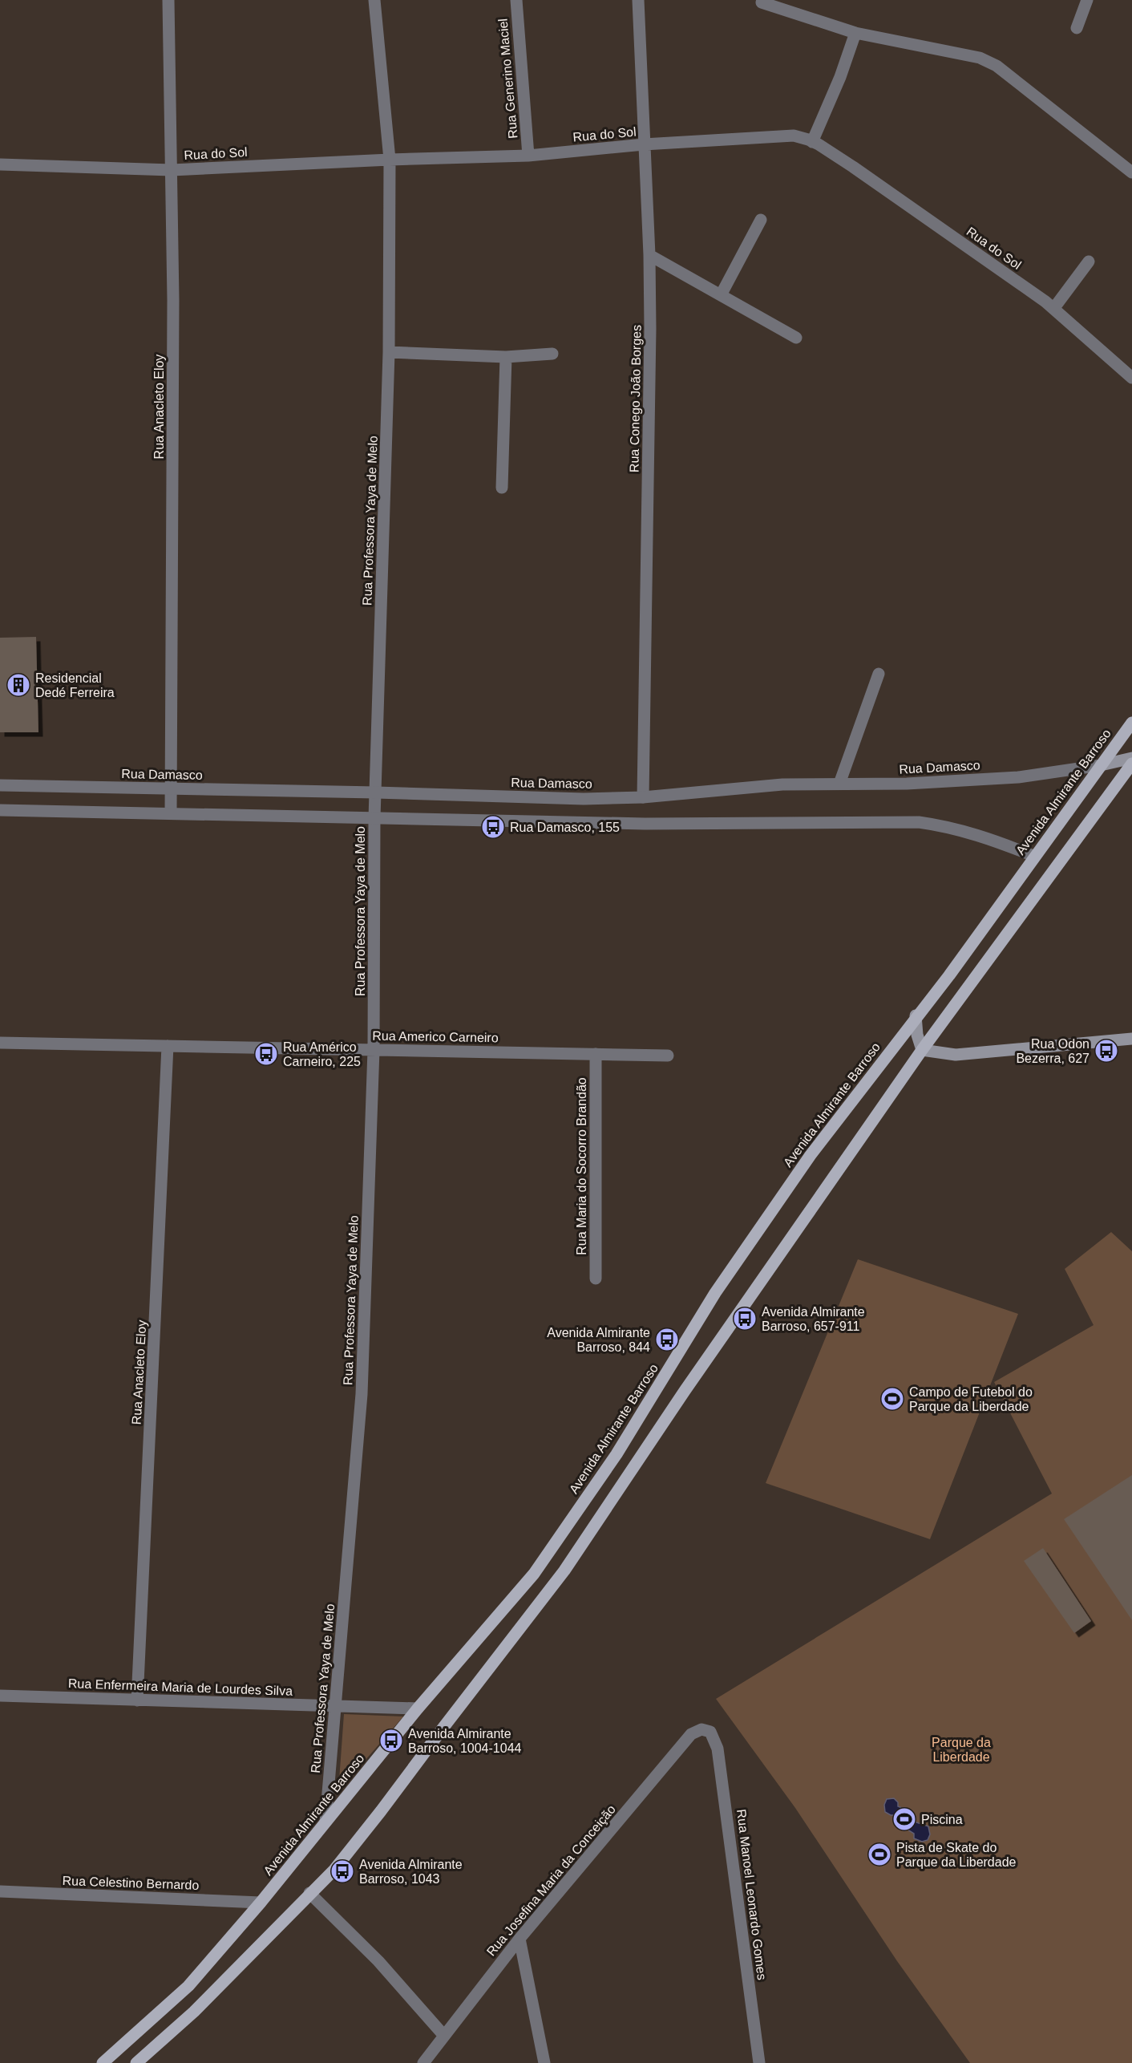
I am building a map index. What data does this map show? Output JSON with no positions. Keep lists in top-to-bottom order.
{
  "streets": {
    "main road": ["Avenida Almirante Barroso"],
    "street": [
      "Rua Generino Maciel",
      "Rua do Sol",
      "Rua Conego João Borges",
      "Rua Anacleto Eloy",
      "Rua Professora Yaya de Melo",
      "Rua Damasco",
      "Rua Americo Carneiro",
      "Rua Maria do Socorro Brandão",
      "Rua Enfermeira Maria de Lourdes Silva",
      "Rua Josefina Maria da Conceição",
      "Rua Celestino Bernardo",
      "Rua Manoel Leonardo Gomes"
    ]
  },
  "crossings": [
    ["Rua Generino Maciel", "Rua do Sol"],
    ["Rua do Sol", "Rua Conego João Borges"],
    ["Rua do Sol", "Rua Anacleto Eloy"],
    ["Rua do Sol", "Rua Professora Yaya de Melo"],
    ["Rua Conego João Borges", "Rua Damasco"],
    ["Rua Anacleto Eloy", "Rua Damasco"],
    ["Rua Anacleto Eloy", "Rua Americo Carneiro"],
    ["Rua Anacleto Eloy", "Rua Enfermeira Maria de Lourdes Silva"],
    ["Rua Professora Yaya de Melo", "Rua Damasco"],
    ["Rua Professora Yaya de Melo", "Avenida Almirante Barroso"],
    ["Rua Professora Yaya de Melo", "Rua Americo Carneiro"],
    ["Rua Professora Yaya de Melo", "Rua Enfermeira Maria de Lourdes Silva"],
    ["Rua Damasco", "Avenida Almirante Barroso"],
    ["Avenida Almirante Barroso", "Rua Enfermeira Maria de Lourdes Silva"],
    ["Avenida Almirante Barroso", "Rua Celestino Bernardo"],
    ["Rua Americo Carneiro", "Rua Maria do Socorro Brandão"],
    ["Rua Josefina Maria da Conceição", "Rua Manoel Leonardo Gomes"]
  ],
  "parks": ["Parque da Liberdade"],
  "places": {
    "building": ["Residencial Dedé Ferreira"],
    "bus stop": [
      "Rua Damasco, 155",
      "Rua Odon Bezerra, 627",
      "Rua Américo Carneiro, 225",
      "Avenida Almirante Barroso, 657-911",
      "Avenida Almirante Barroso, 844",
      "Avenida Almirante Barroso, 1004-1044",
      "Avenida Almirante Barroso, 1043"
    ],
    "sports": ["Campo de Futebol do Parque da Liberdade", "Piscina", "Pista de Skate do Parque da Liberdade"]
  }
}
